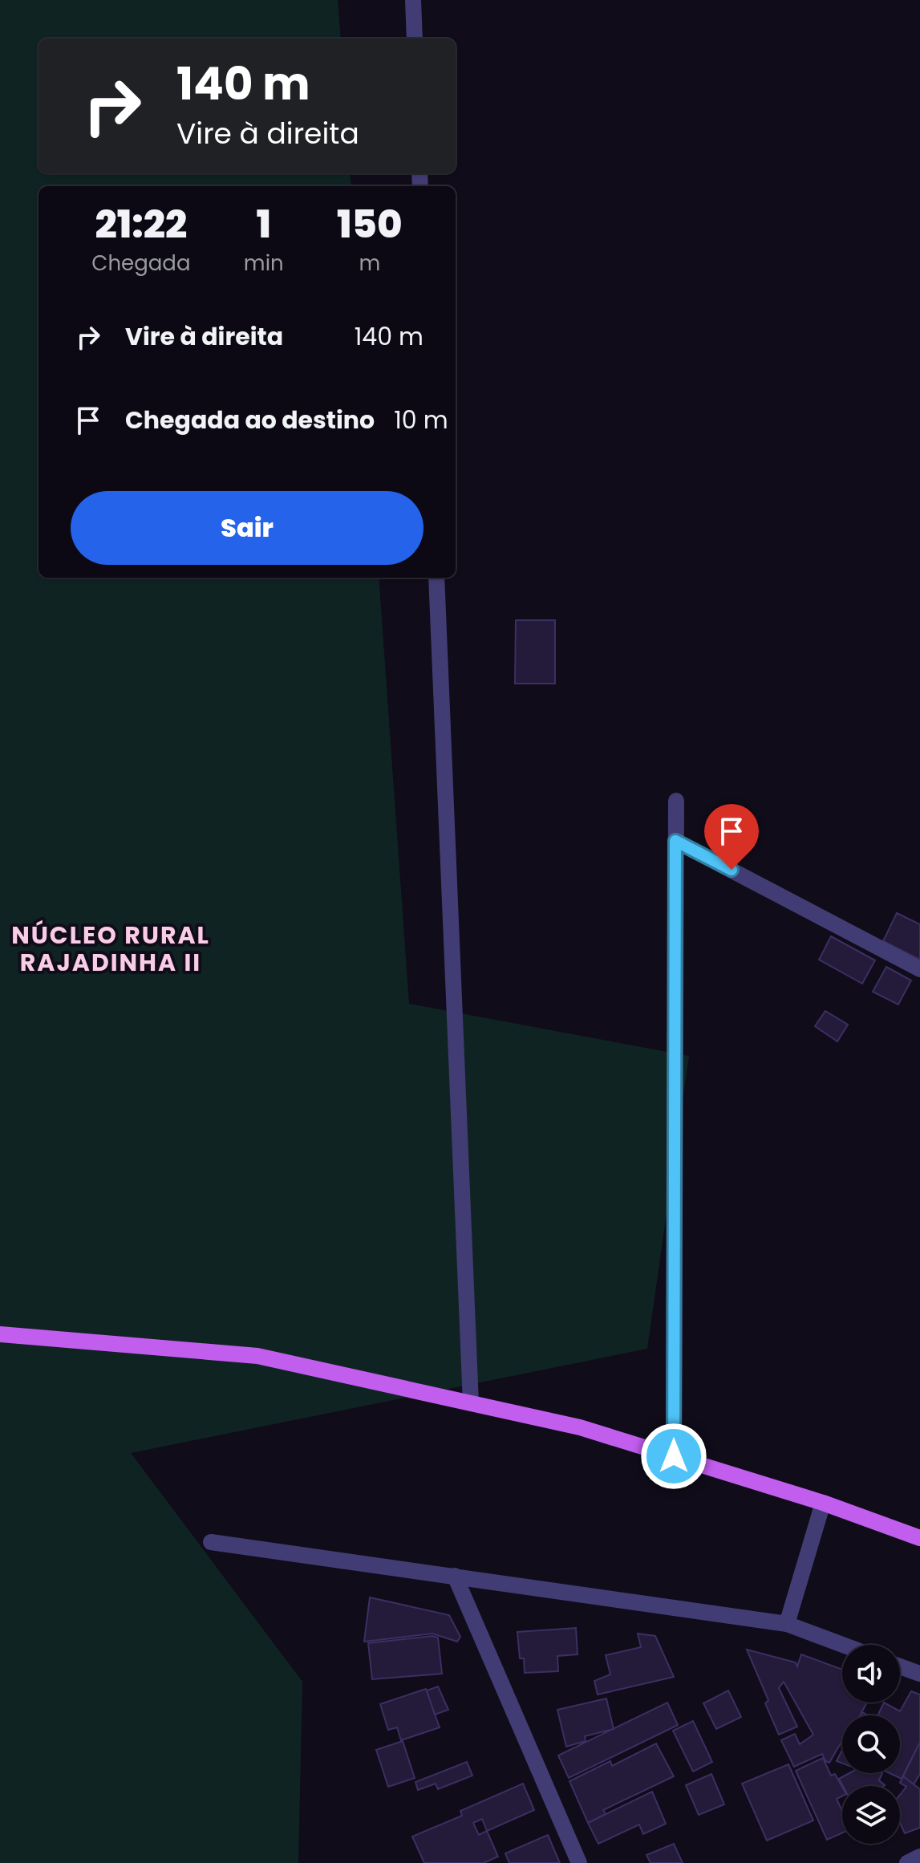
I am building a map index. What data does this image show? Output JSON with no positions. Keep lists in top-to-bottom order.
{
  "districts": ["NÚCLEO RURAL RAJADINHA II"],
  "page": {
    "turn": ["140 m", "Vire à direita"],
    "eta": [
      "21:22",
      "Chegada",
      "1",
      "min",
      "150",
      "m"
    ],
    "list": [
      {
        "name": "Vire à direita",
        "value": "140 m"
      },
      {
        "name": "Chegada ao destino",
        "value": "10 m"
      }
    ],
    "buttons": "Sair"
  }
}
